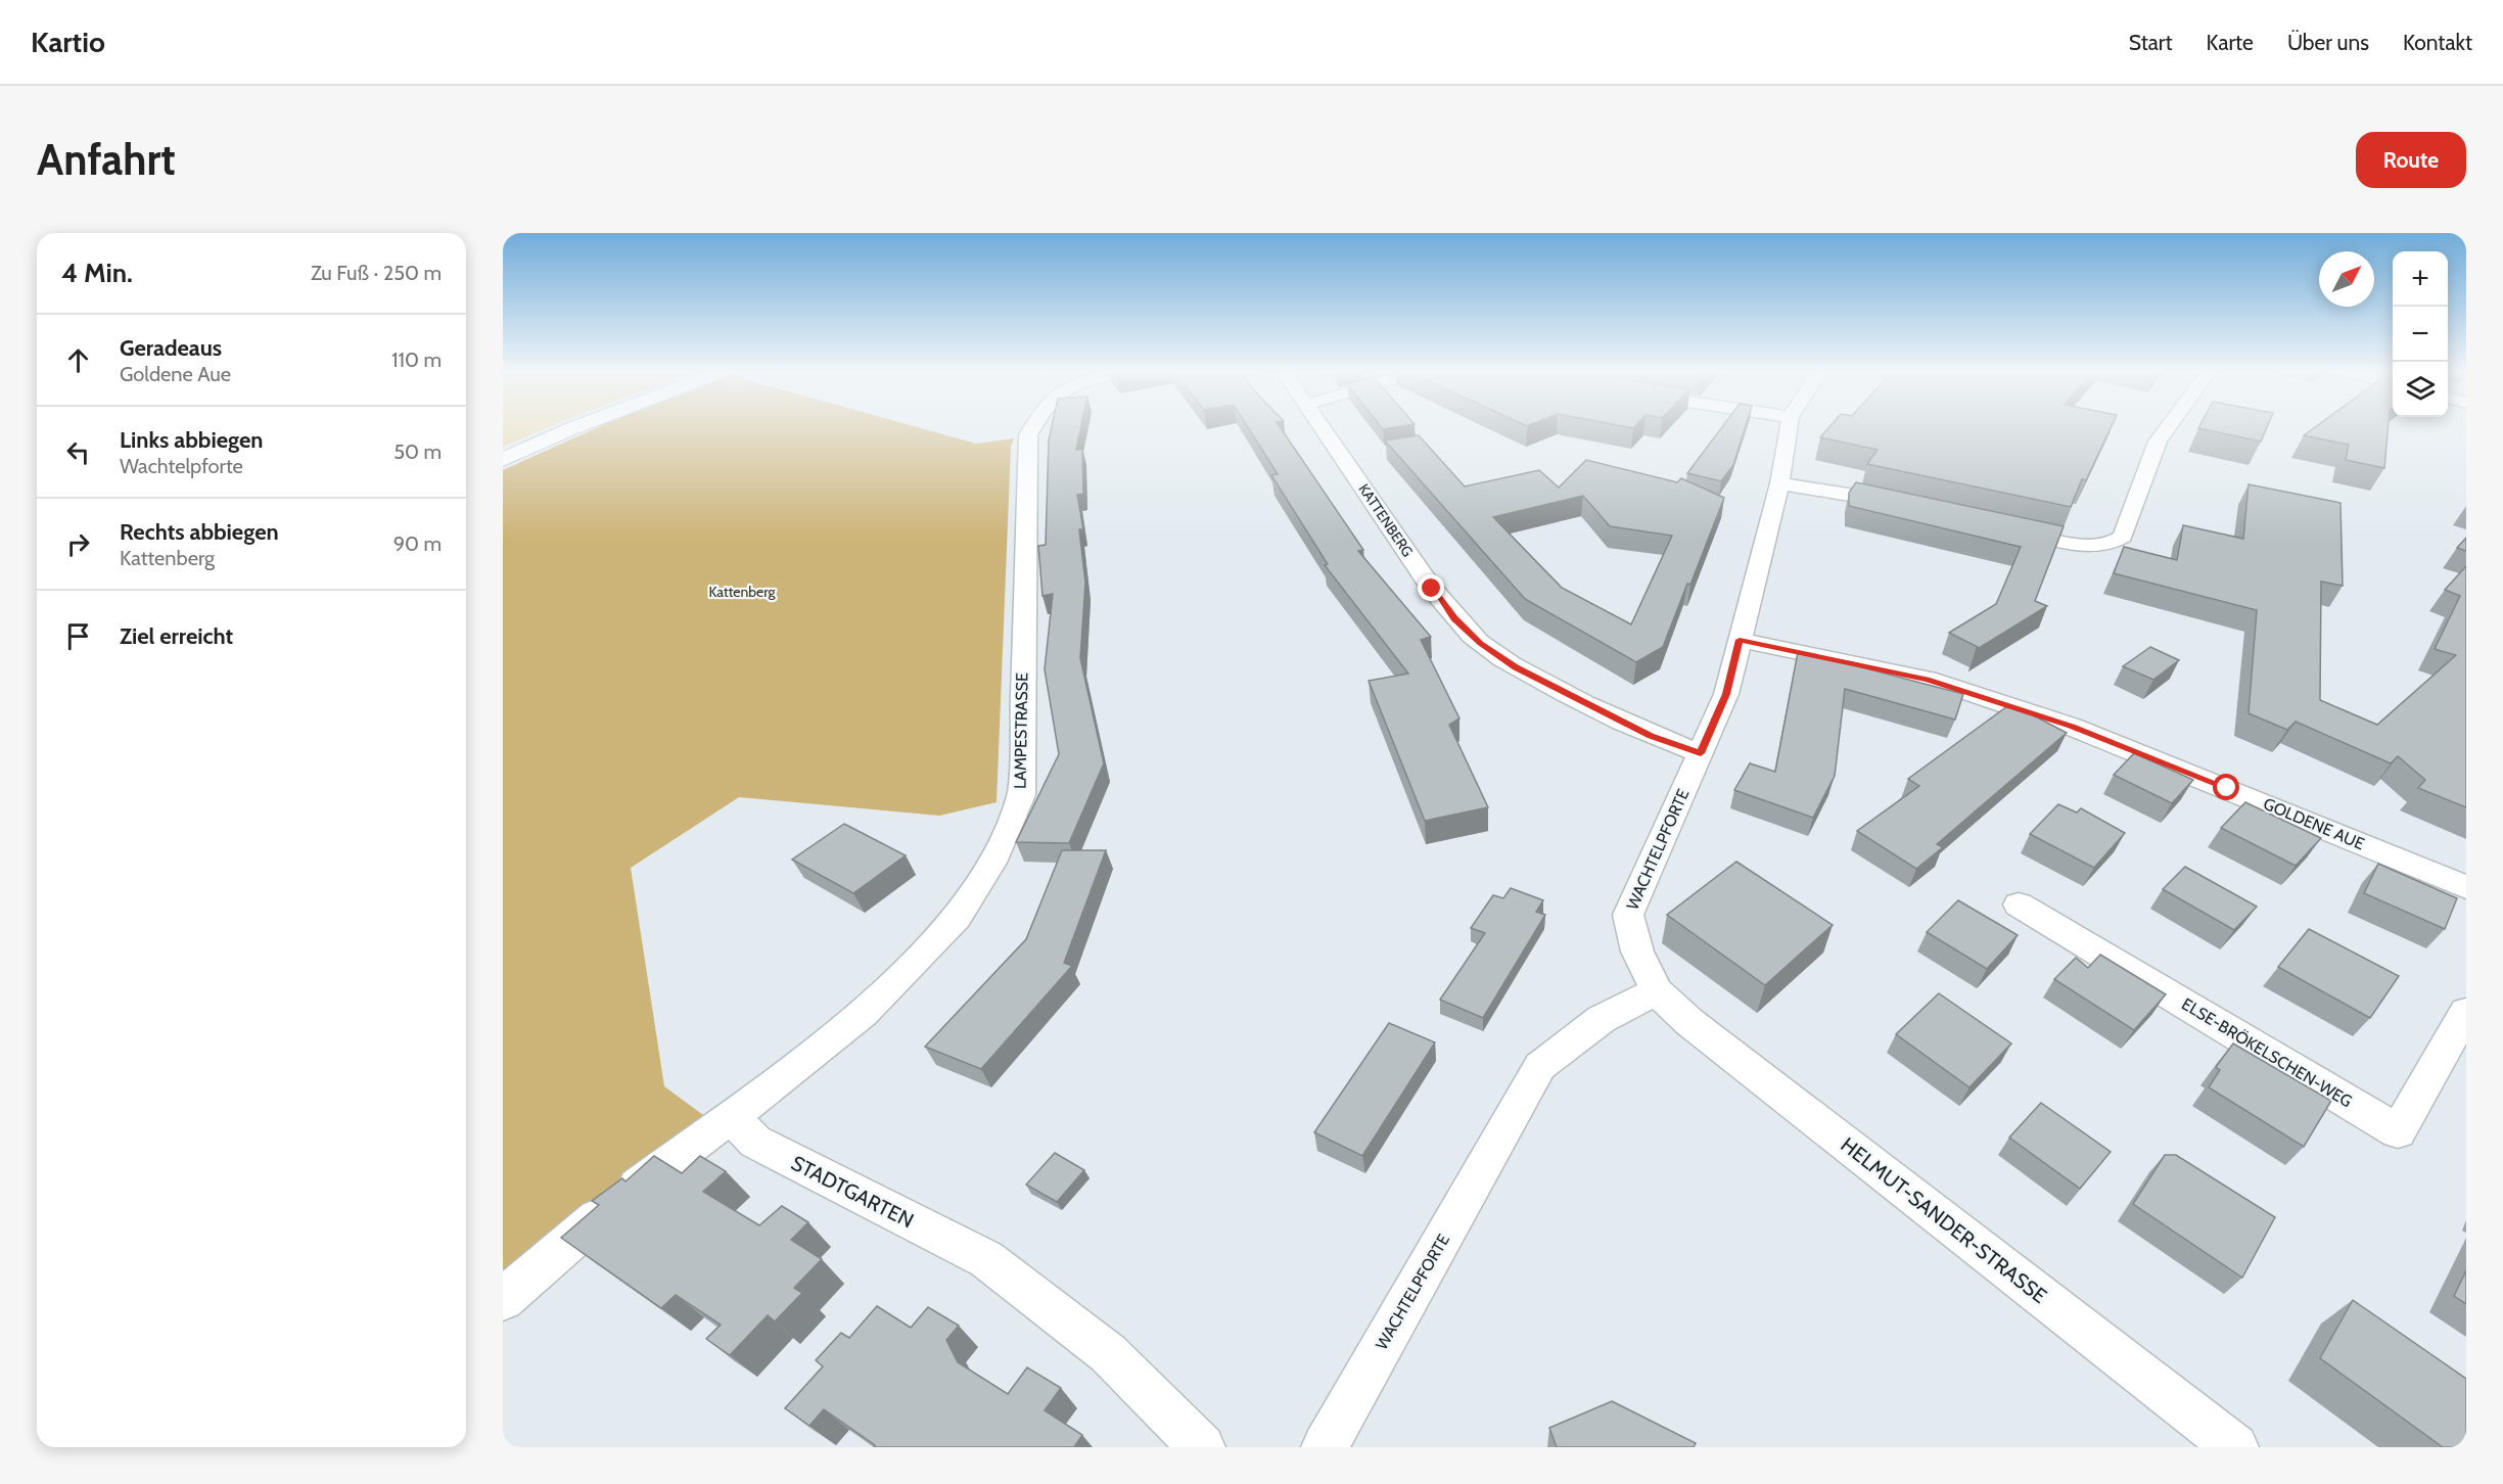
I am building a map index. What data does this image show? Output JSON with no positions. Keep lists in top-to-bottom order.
{
  "streets": {
    "street": [
      "KATTENBERG",
      "LAMPESTRASSE",
      "GOLDENE AUE",
      "WACHTELPFORTE",
      "ELSE-BRÖKELSCHEN-WEG",
      "STADTGARTEN",
      "HELMUT-SANDER-STRASSE"
    ]
  },
  "crossings": [
    ["KATTENBERG", "WACHTELPFORTE"],
    ["LAMPESTRASSE", "STADTGARTEN"],
    ["GOLDENE AUE", "WACHTELPFORTE"],
    ["WACHTELPFORTE", "HELMUT-SANDER-STRASSE"]
  ],
  "parks": ["Kattenberg"],
  "north": "top right",
  "page": {
    "header": "Kartio",
    "nav": [
      "Start",
      "Karte",
      "Über uns",
      "Kontakt"
    ],
    "buttons": "Route",
    "title": "Anfahrt",
    "heading": ["4 Min.", "Zu Fuß · 250 m"],
    "map_buttons": ["+", "−"],
    "list": [
      ["Geradeaus", "Goldene Aue", "110 m"],
      ["Links abbiegen", "Wachtelpforte", "50 m"],
      ["Rechts abbiegen", "Kattenberg", "90 m"],
      "Ziel erreicht"
    ]
  }
}
